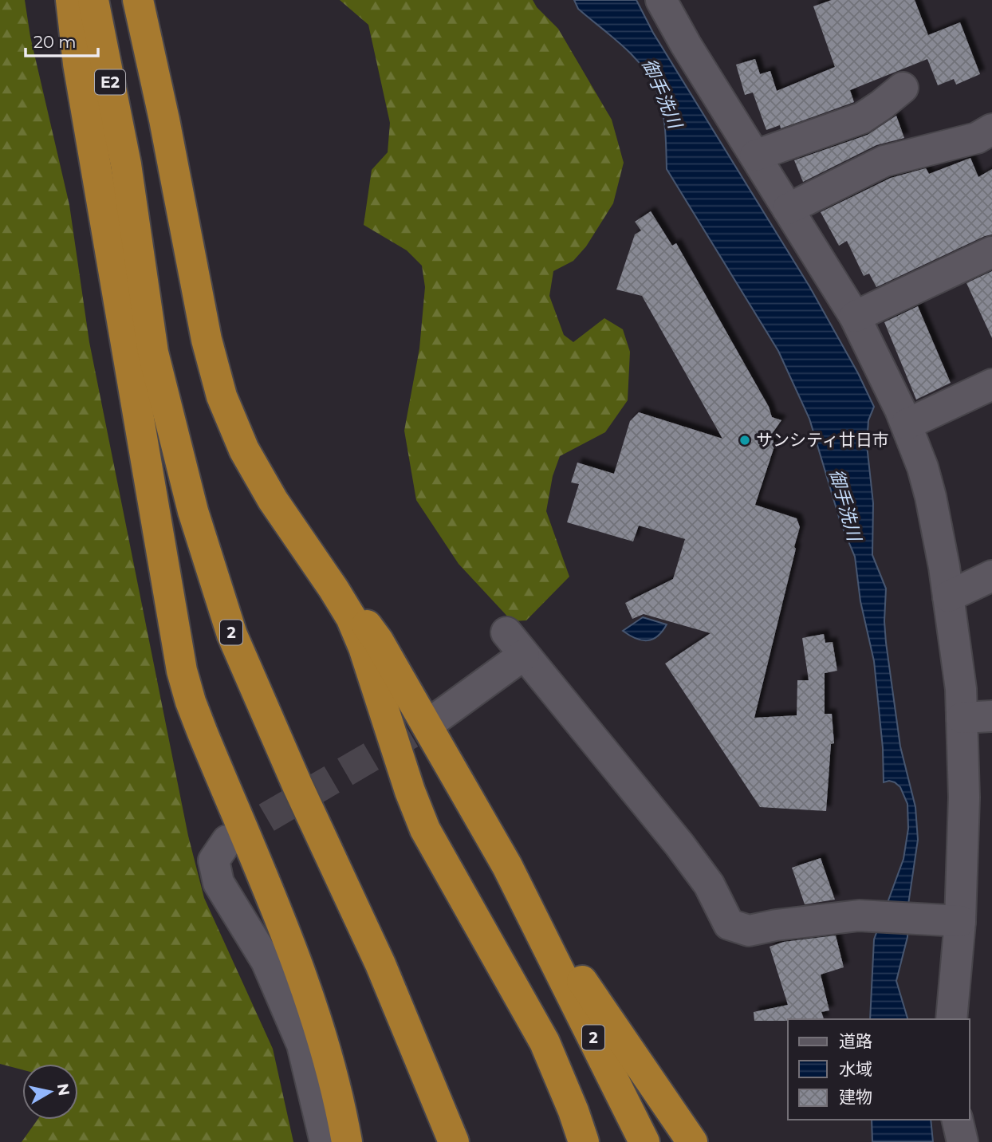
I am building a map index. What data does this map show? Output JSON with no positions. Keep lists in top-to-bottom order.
{
  "streets": {
    "highway": ["E2", "2"]
  },
  "crossings": [
    ["E2", "2"]
  ],
  "water": ["御手洗川"],
  "places": ["サンシティ廿日市"],
  "legend": ["道路", "水域", "建物"],
  "scale_bar": "20 m",
  "north": "right"
}
